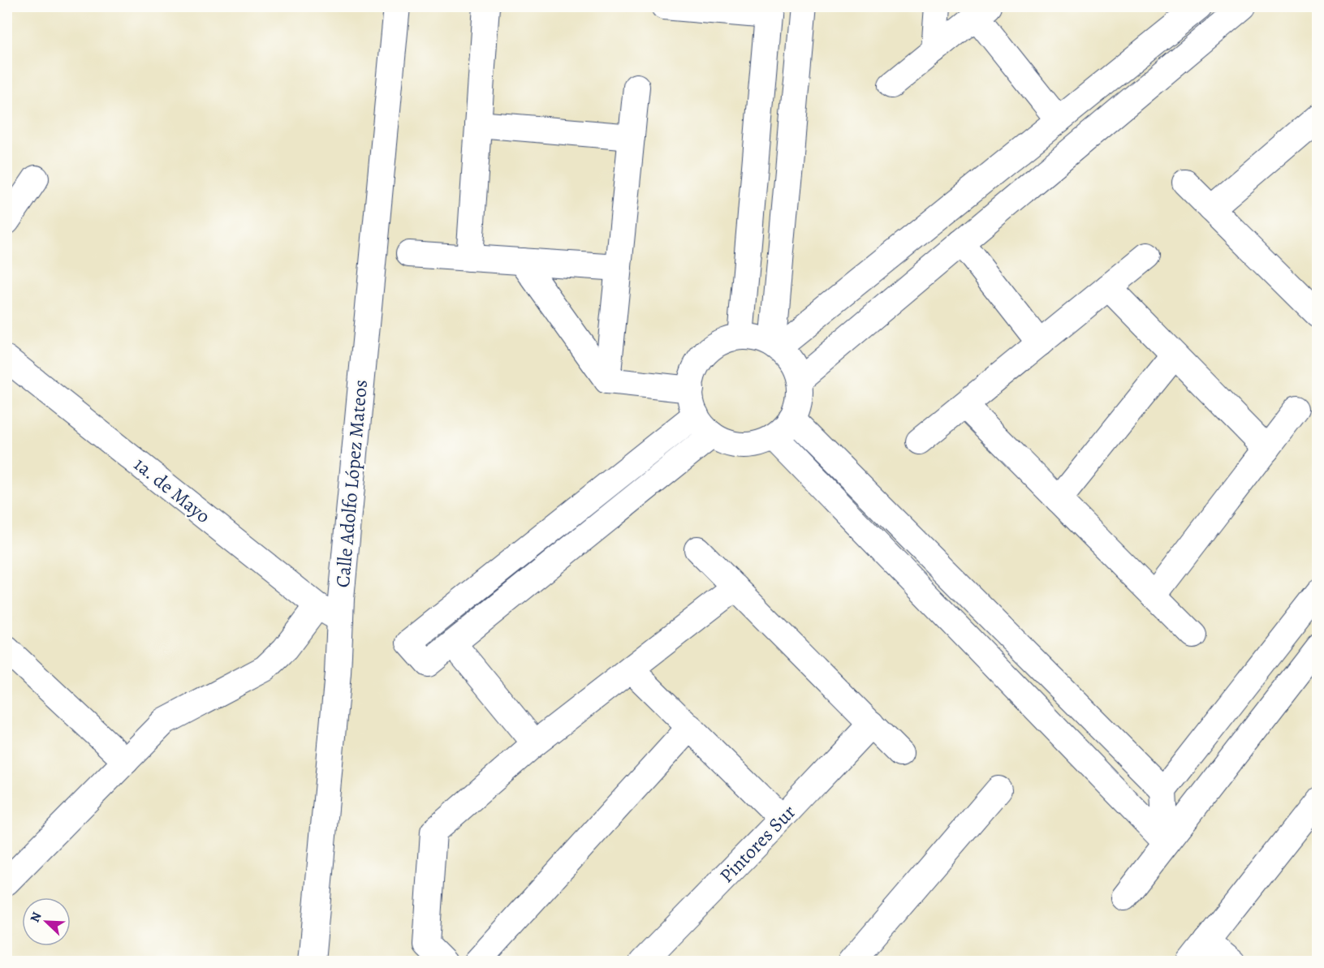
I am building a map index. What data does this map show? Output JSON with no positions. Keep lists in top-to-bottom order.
{
  "streets": {
    "street": ["Calle Adolfo López Mateos", "1a. de Mayo", "Pintores Sur"]
  },
  "crossings": [
    ["Calle Adolfo López Mateos", "1a. de Mayo"]
  ],
  "north": "top left"
}
